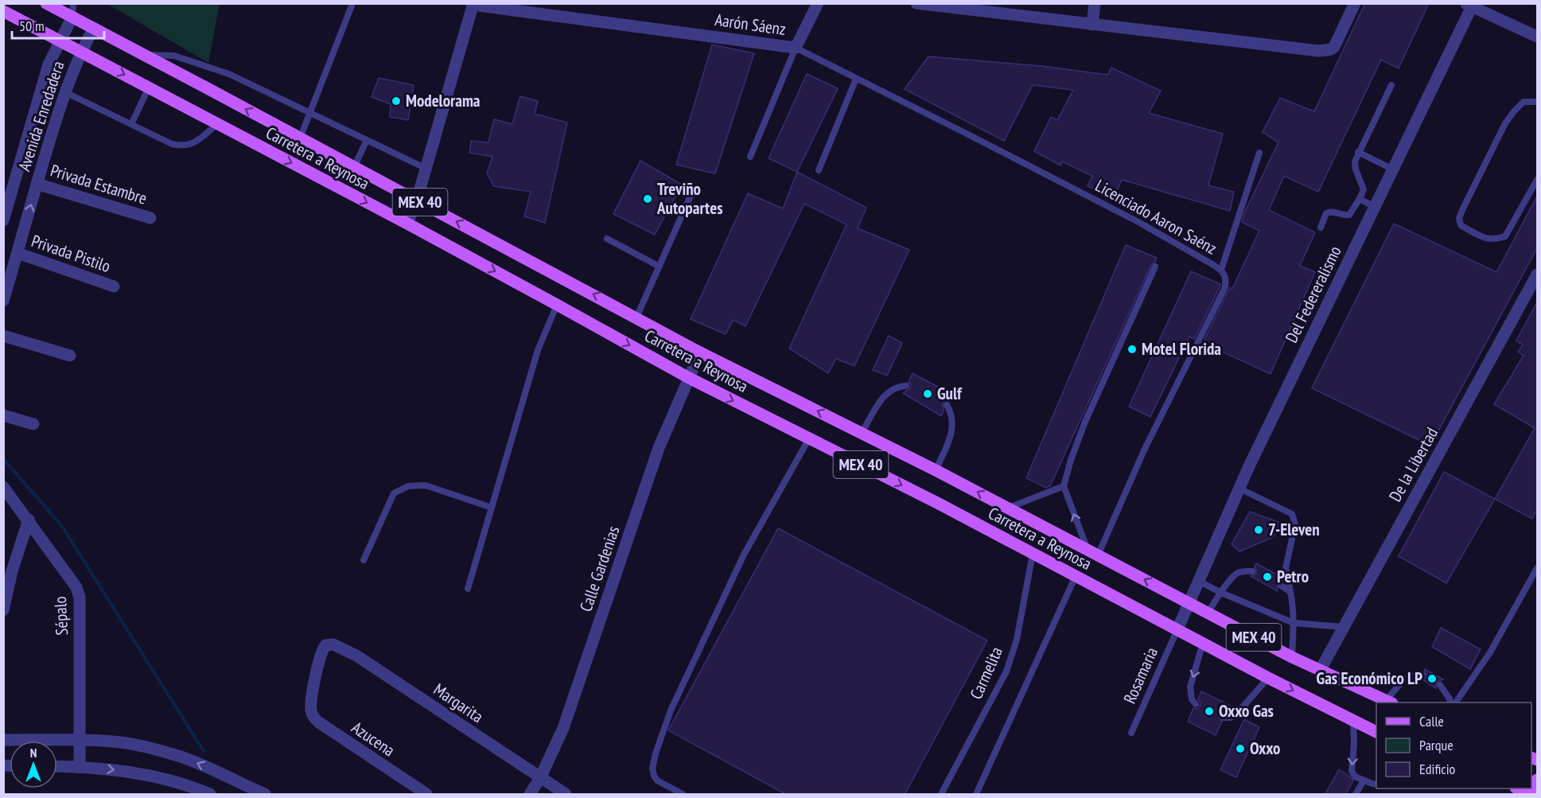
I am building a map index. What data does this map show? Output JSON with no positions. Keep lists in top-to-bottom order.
{
  "streets": {
    "main road": ["Carretera a Reynosa", "MEX 40"],
    "street": [
      "Aarón Sáenz",
      "Avenida Enredadera",
      "Privada Estambre",
      "Privada Pistilo",
      "Del Federeralismo",
      "De la Libertad",
      "Calle Gardenias",
      "Sépalo",
      "Margarita",
      "Azucena"
    ],
    "lane": ["Licenciado Aaron Saénz", "Carmelita", "Rosamaria"]
  },
  "crossings": [
    ["Aarón Sáenz", "Licenciado Aaron Saénz"],
    ["Avenida Enredadera", "Carretera a Reynosa"],
    ["Avenida Enredadera", "Privada Estambre"],
    ["Avenida Enredadera", "Privada Pistilo"],
    ["Carretera a Reynosa", "Licenciado Aaron Saénz"],
    ["Carretera a Reynosa", "Del Federeralismo"],
    ["Carretera a Reynosa", "De la Libertad"],
    ["Carretera a Reynosa", "Calle Gardenias"],
    ["Carretera a Reynosa", "Carmelita"],
    ["Carretera a Reynosa", "Rosamaria"],
    ["Del Federeralismo", "Rosamaria"],
    ["Calle Gardenias", "Margarita"],
    ["Margarita", "Azucena"]
  ],
  "places": [
    "Modelorama",
    "Treviño Autopartes",
    "Motel Florida",
    "Gulf",
    "7-Eleven",
    "Petro",
    "Gas Económico LP",
    "Oxxo Gas",
    "Oxxo"
  ],
  "legend": ["Calle", "Parque", "Edificio"],
  "scale_bar": "50 m",
  "north": "top"
}
